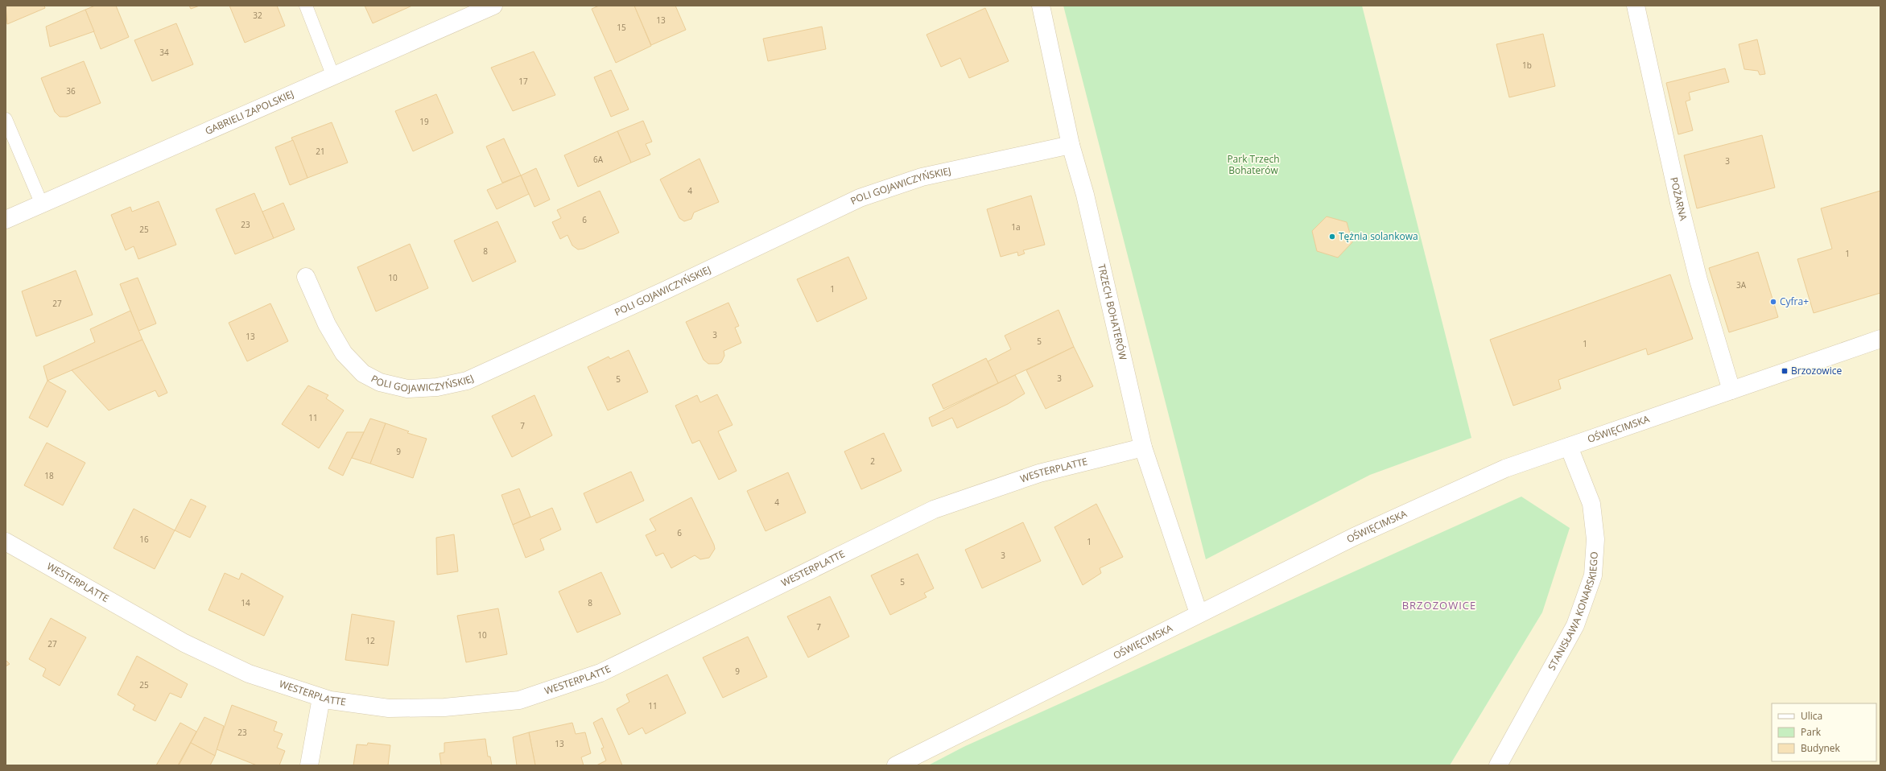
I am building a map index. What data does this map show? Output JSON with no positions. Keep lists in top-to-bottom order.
{
  "streets": {
    "street": [
      "GABRIELI ZAPOLSKIEJ",
      "POLI GOJAWICZYŃSKIEJ",
      "POŻARNA",
      "TRZECH BOHATERÓW",
      "OŚWIĘCIMSKA",
      "WESTERPLATTE",
      "STANISŁAWA KONARSKIEGO"
    ]
  },
  "crossings": [
    ["POLI GOJAWICZYŃSKIEJ", "TRZECH BOHATERÓW"],
    ["POŻARNA", "OŚWIĘCIMSKA"],
    ["TRZECH BOHATERÓW", "OŚWIĘCIMSKA"],
    ["TRZECH BOHATERÓW", "WESTERPLATTE"],
    ["OŚWIĘCIMSKA", "STANISŁAWA KONARSKIEGO"]
  ],
  "districts": ["BRZOZOWICE"],
  "parks": ["Park Trzech Bohaterów"],
  "places": {
    "other": ["Tężnia solankowa", "Cyfra+"],
    "transit": ["Brzozowice"]
  },
  "house_numbers": [
    "32",
    "13",
    "15",
    "34",
    "1b",
    "17",
    "36",
    "19",
    "21",
    "6A",
    "3",
    "4",
    "6",
    "23",
    "1a",
    "25",
    "8",
    "1",
    "10",
    "3A",
    "1",
    "27",
    "3",
    "13",
    "5",
    "1",
    "3",
    "5",
    "11",
    "7",
    "9",
    "2",
    "18",
    "4",
    "6",
    "16",
    "1",
    "3",
    "5",
    "14",
    "8",
    "7",
    "10",
    "12",
    "27",
    "9",
    "25",
    "11",
    "23",
    "13"
  ],
  "legend": ["Ulica", "Park", "Budynek"]
}
